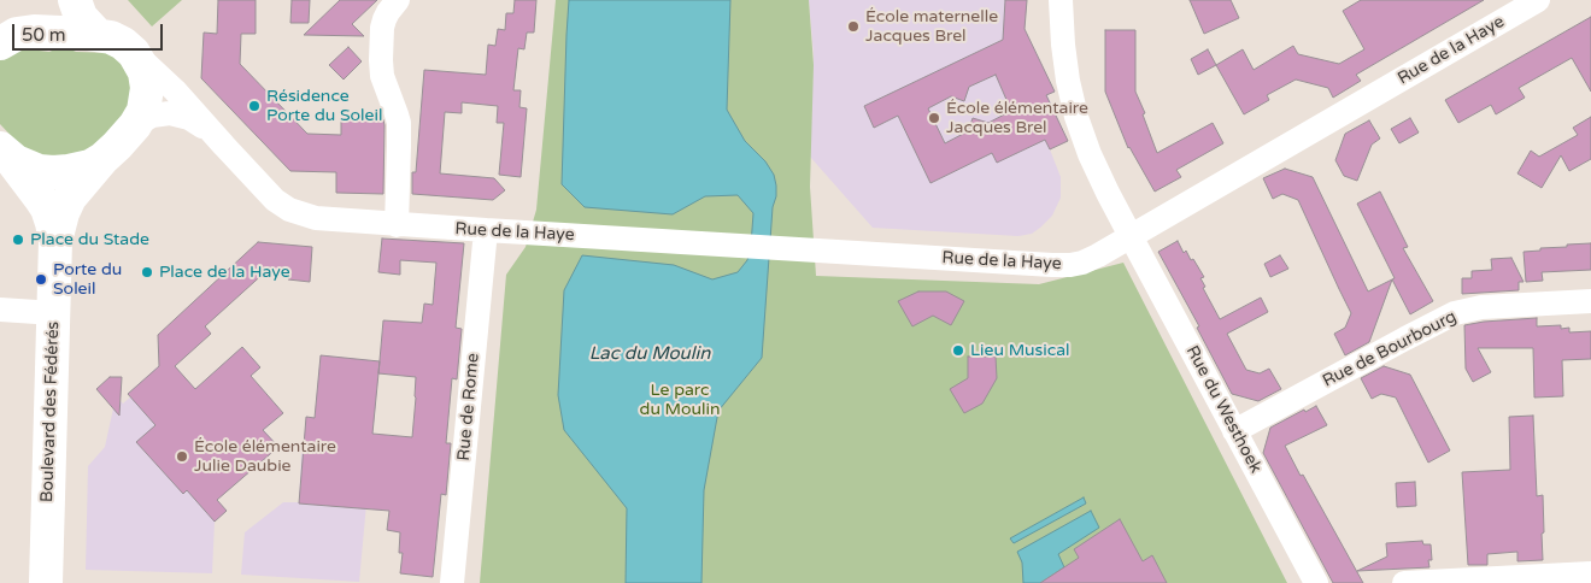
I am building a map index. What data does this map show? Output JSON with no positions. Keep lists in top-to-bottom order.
{
  "streets": {
    "street": [
      "Rue de la Haye",
      "Rue de Bourbourg",
      "Rue de Rome",
      "Rue du Westhoek",
      "Boulevard des Fédérés"
    ]
  },
  "crossings": [
    ["Rue de la Haye", "Rue de Rome"],
    ["Rue de la Haye", "Rue du Westhoek"],
    ["Rue de Bourbourg", "Rue du Westhoek"]
  ],
  "water": ["Lac du Moulin"],
  "parks": ["Le parc du Moulin"],
  "places": [
    "École maternelle Jacques Brel",
    "Résidence Porte du Soleil",
    "École élémentaire Jacques Brel",
    "Place du Stade",
    "Place de la Haye",
    "Porte du Soleil",
    "Lieu Musical",
    "École élémentaire Julie Daubie"
  ],
  "scale_bar": "50 m"
}
